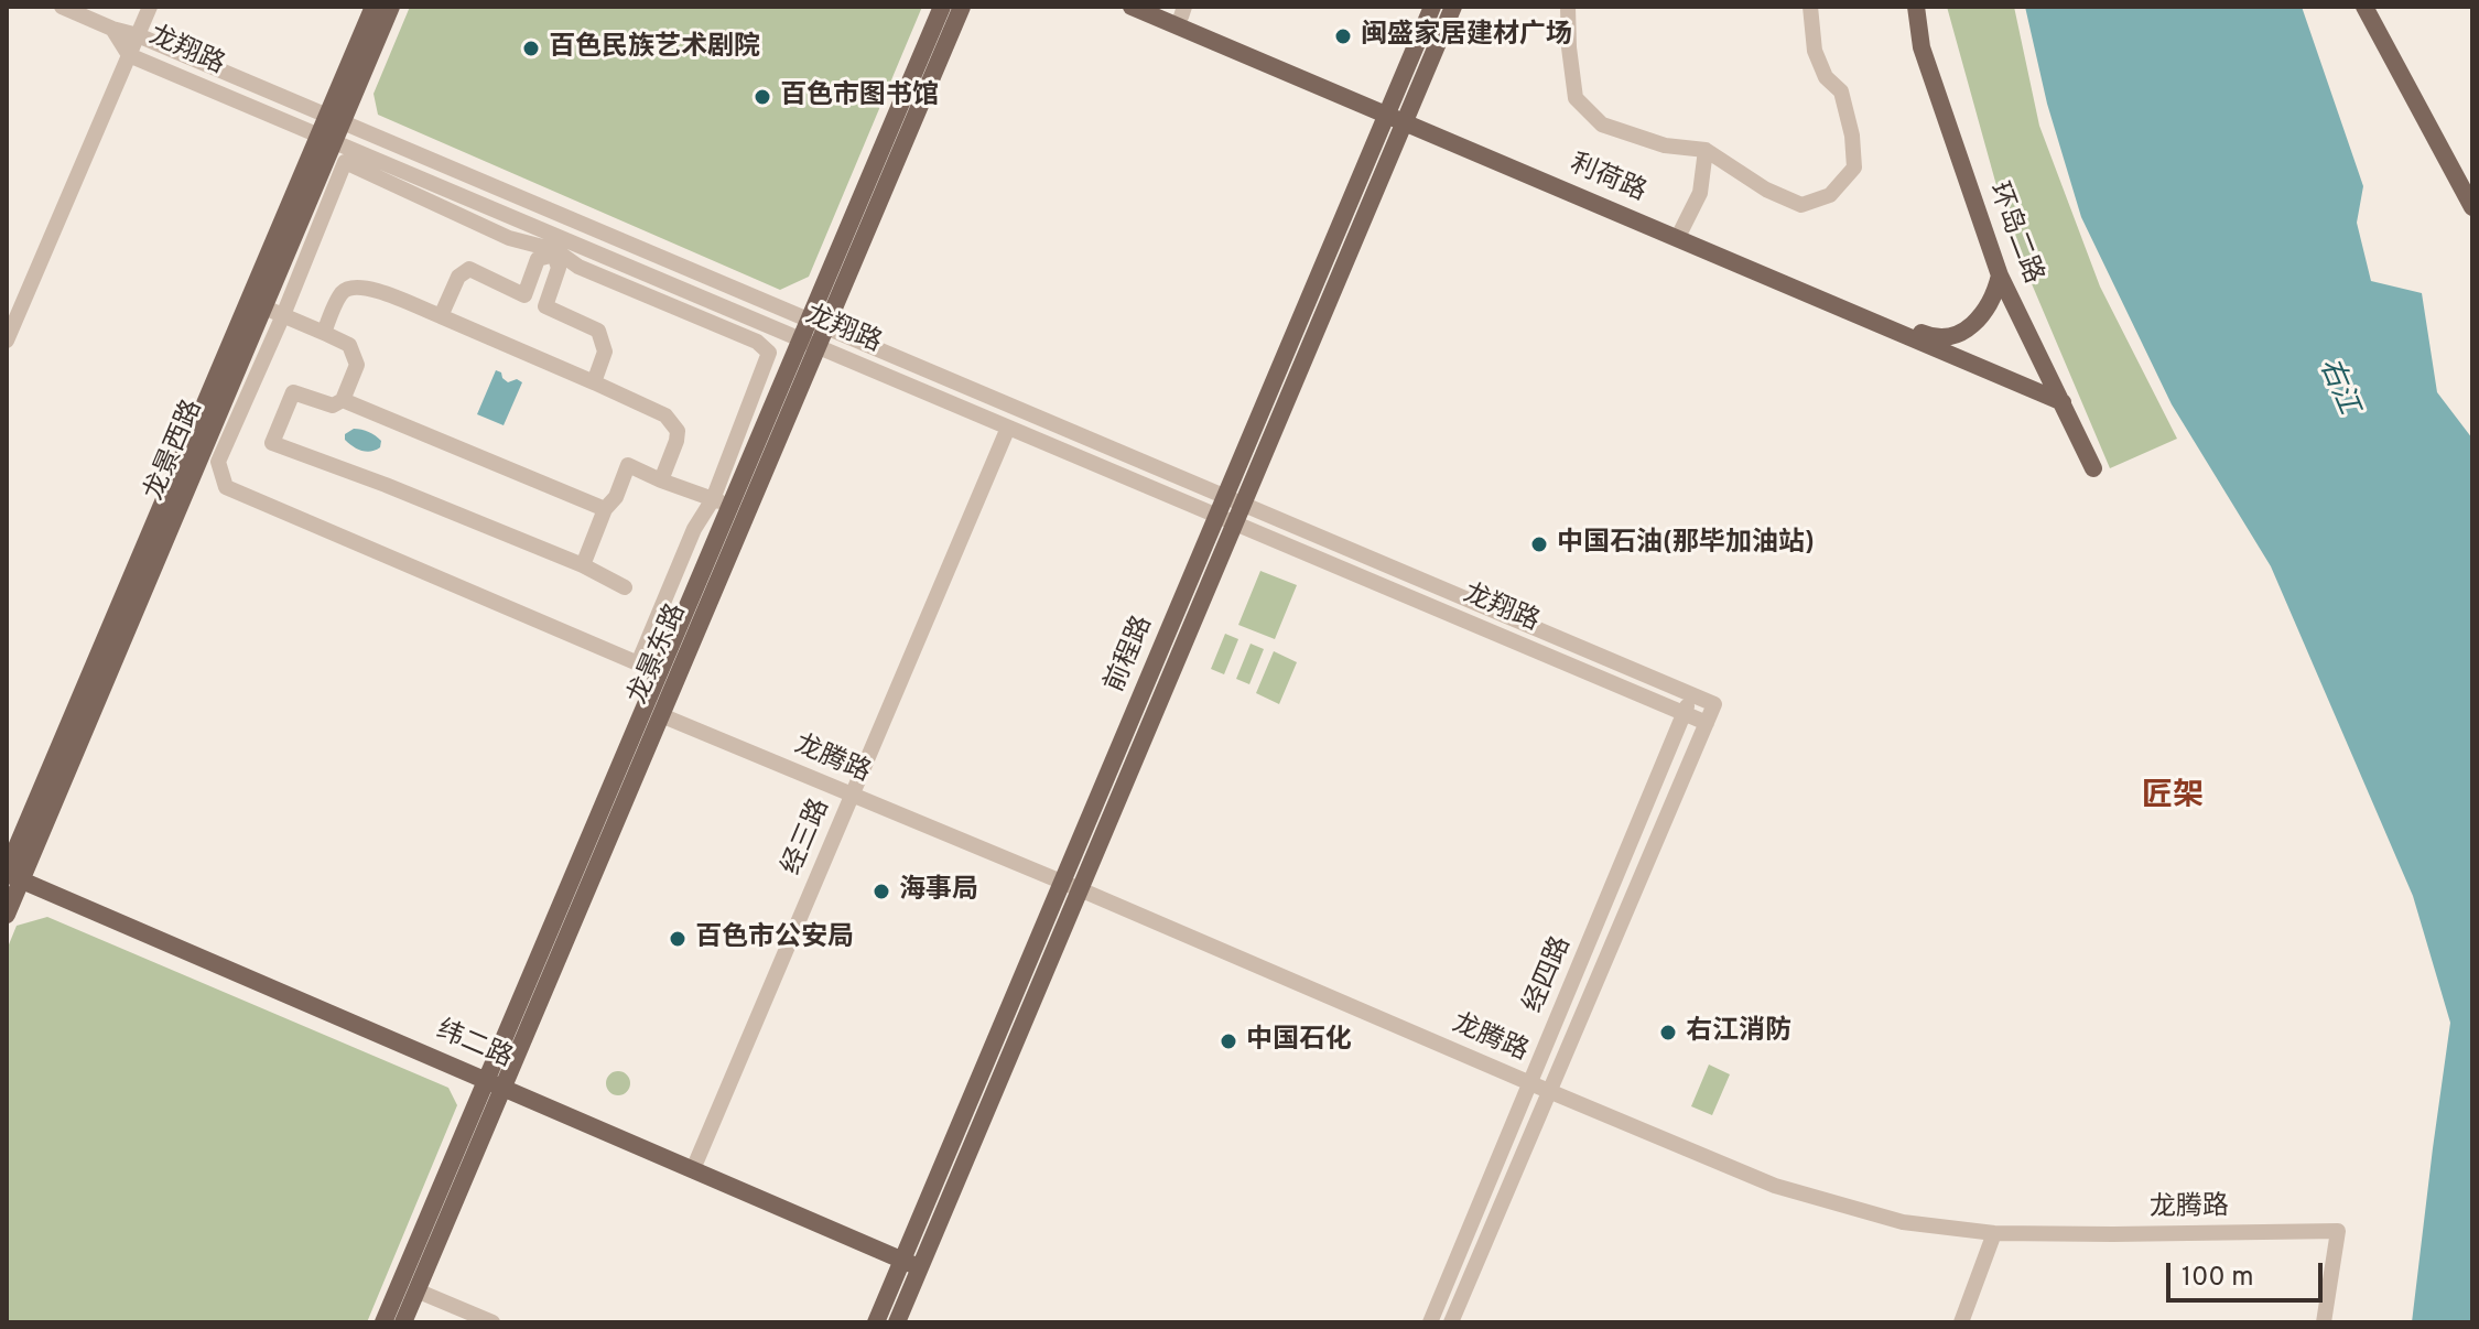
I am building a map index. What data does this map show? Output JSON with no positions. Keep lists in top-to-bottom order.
{
  "streets": {
    "main road": [
      "利荷路",
      "环岛二路",
      "龙景西路",
      "龙景东路",
      "前程路",
      "纬二路"
    ],
    "street": [
      "龙翔路",
      "龙腾路",
      "经三路",
      "经四路"
    ]
  },
  "crossings": [
    ["龙翔路", "龙景西路"],
    ["龙翔路", "龙景东路"],
    ["龙翔路", "前程路"],
    ["龙翔路", "经三路"],
    ["龙翔路", "经四路"],
    ["利荷路", "环岛二路"],
    ["利荷路", "前程路"],
    ["龙景西路", "纬二路"],
    ["龙景东路", "龙腾路"],
    ["龙景东路", "纬二路"],
    ["前程路", "龙腾路"],
    ["前程路", "纬二路"],
    ["龙腾路", "经三路"],
    ["龙腾路", "经四路"],
    ["经三路", "纬二路"]
  ],
  "districts": ["匠架"],
  "water": ["右江"],
  "places": [
    "闽盛家居建材广场",
    "百色民族艺术剧院",
    "百色市图书馆",
    "中国石油(那毕加油站)",
    "海事局",
    "百色市公安局",
    "右江消防",
    "中国石化"
  ],
  "scale_bar": "100 m"
}
